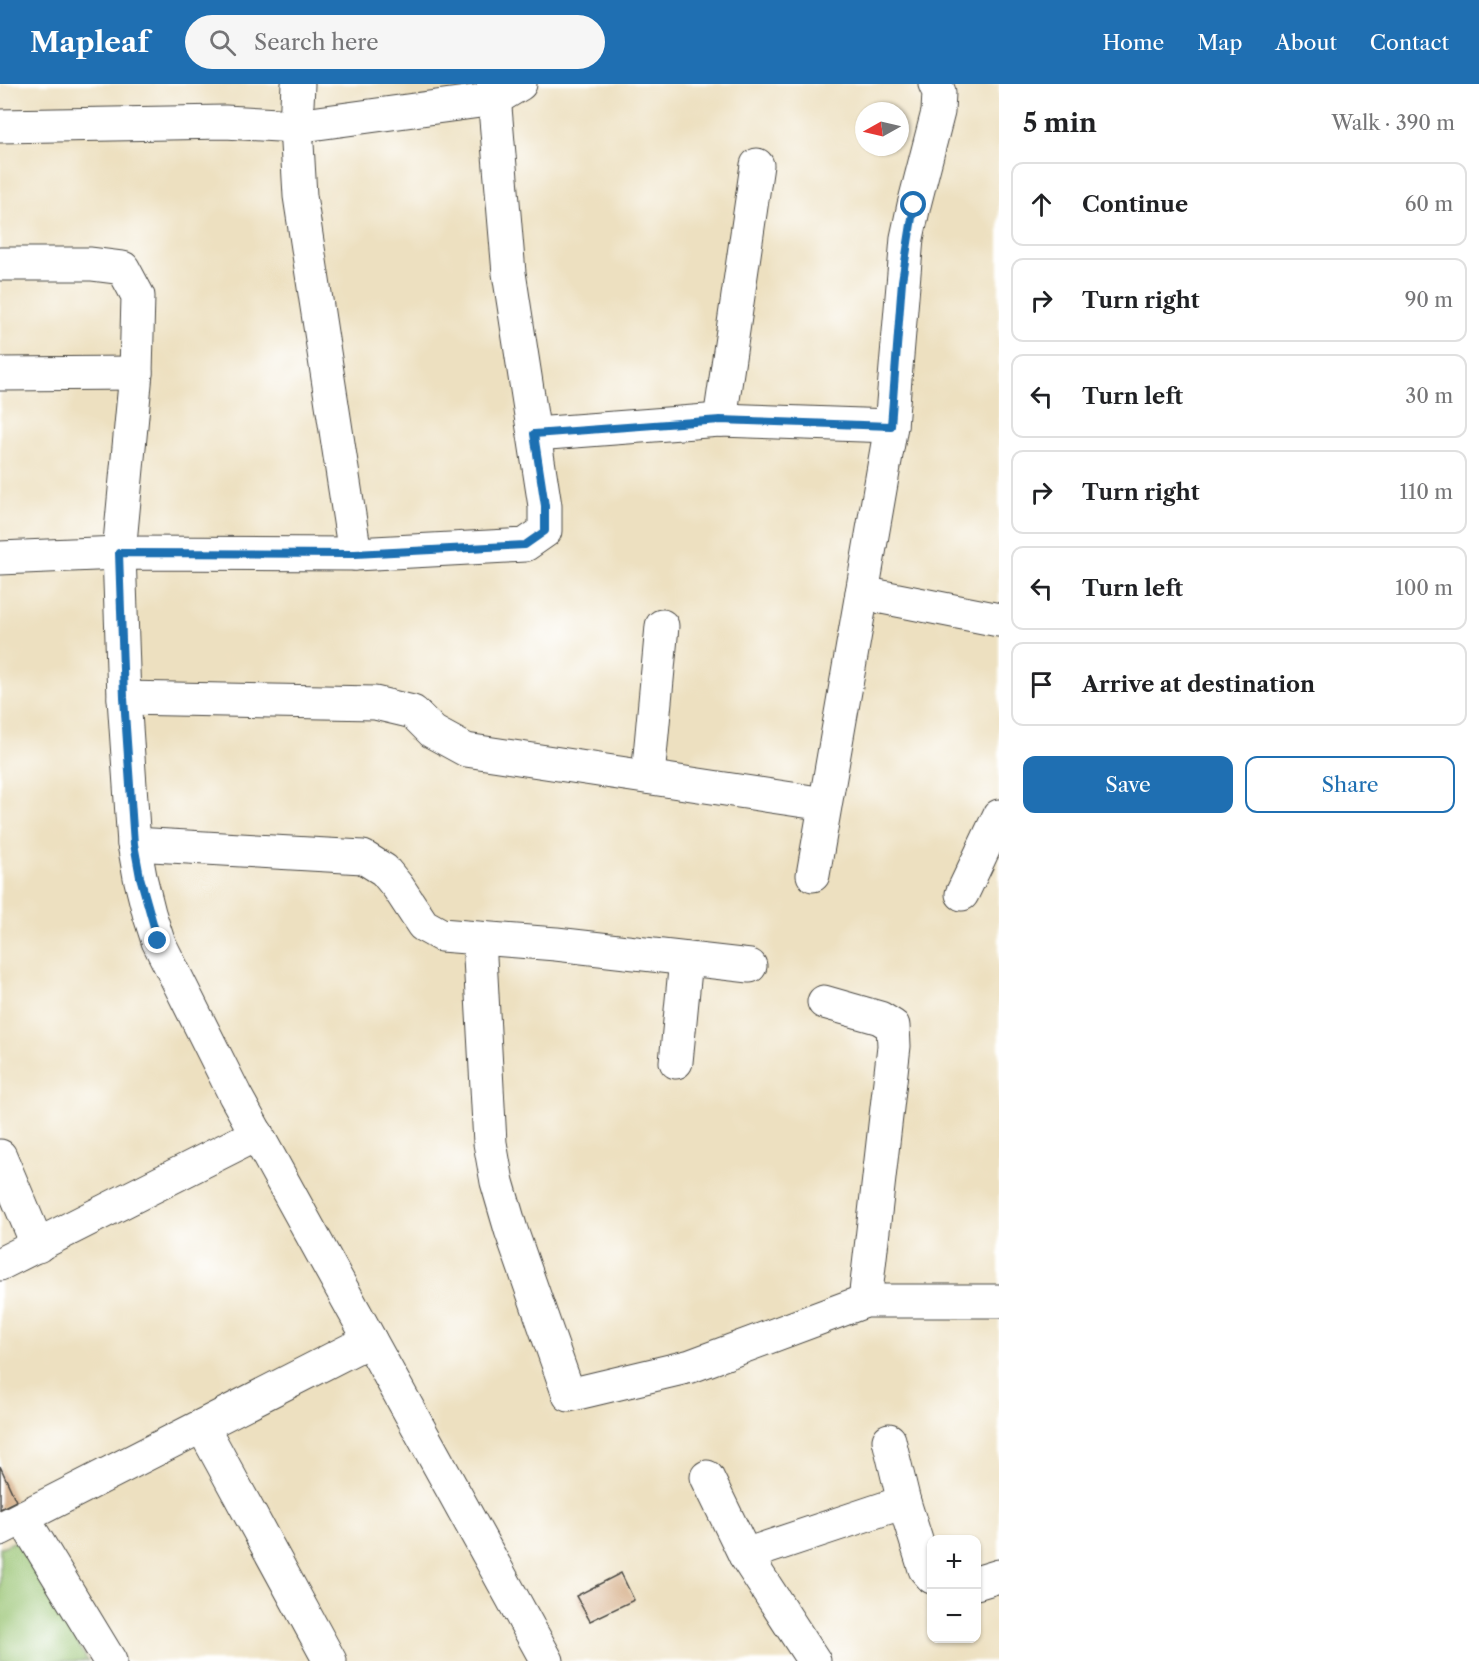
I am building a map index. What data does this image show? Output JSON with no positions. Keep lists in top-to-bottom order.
{
  "north": "left",
  "page": {
    "header": "Mapleaf",
    "search": "Search here",
    "nav": [
      "Home",
      "Map",
      "About",
      "Contact"
    ],
    "heading": ["5 min", "Walk · 390 m"],
    "list": [
      ["Continue", "60 m"],
      ["Turn right", "90 m"],
      ["Turn left", "30 m"],
      ["Turn right", "110 m"],
      ["Turn left", "100 m"],
      "Arrive at destination"
    ],
    "buttons": ["Save", "Share"],
    "map_buttons": ["+", "−"]
  }
}
